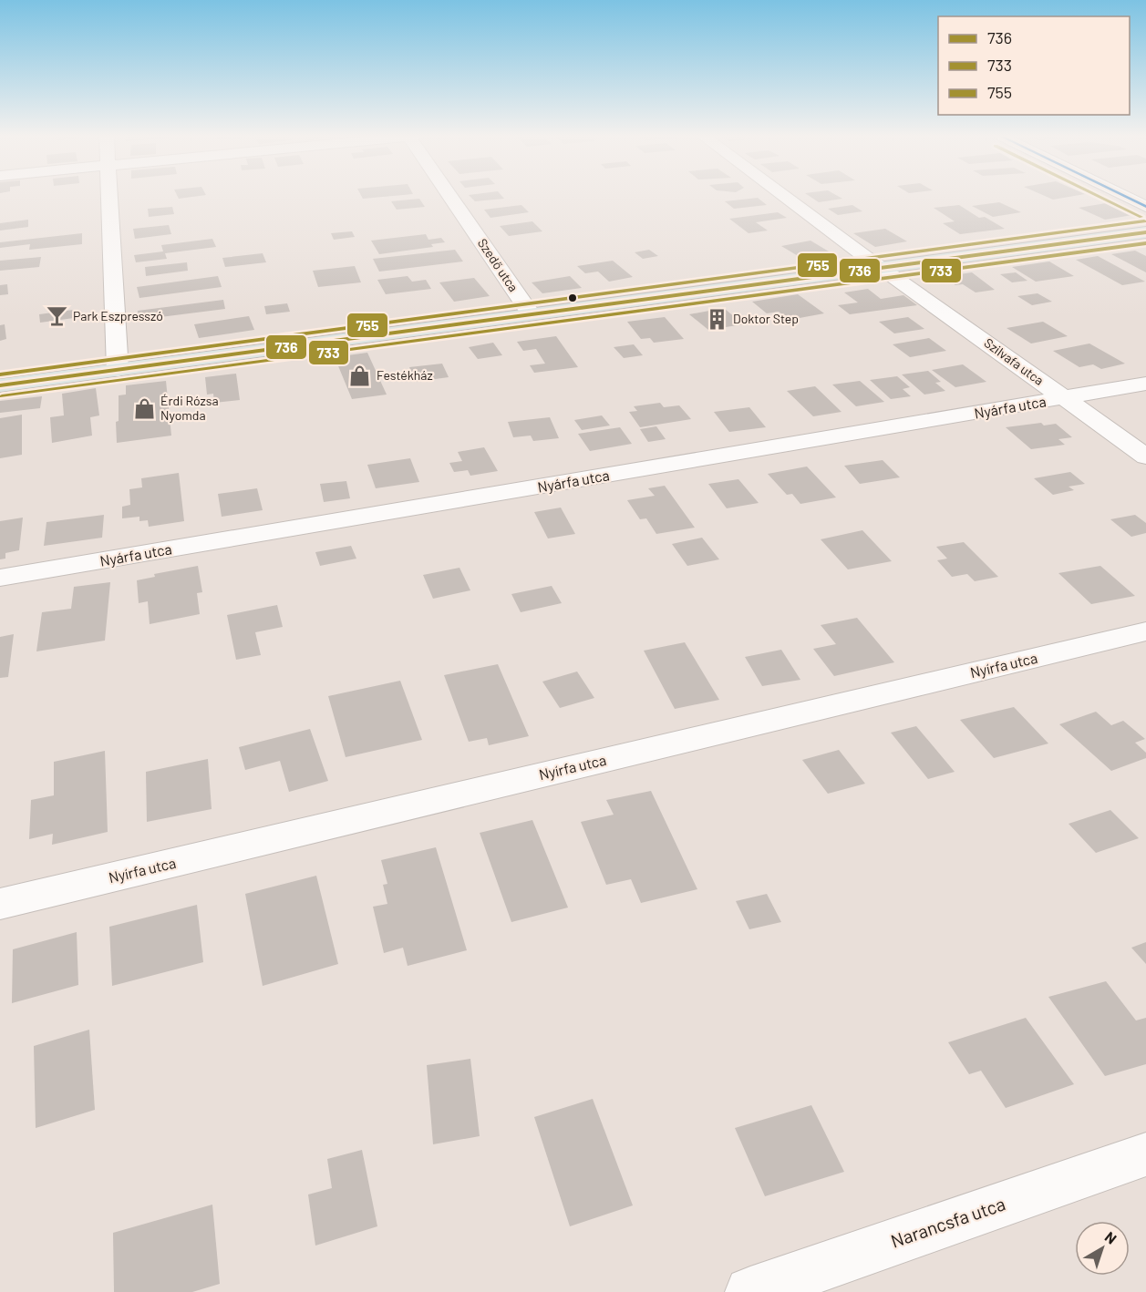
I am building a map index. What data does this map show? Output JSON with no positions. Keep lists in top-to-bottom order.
{
  "streets": {
    "street": [
      "Szedő utca",
      "Szilvafa utca",
      "Nyárfa utca",
      "Nyírfa utca",
      "Narancsfa utca"
    ]
  },
  "crossings": [
    ["Szilvafa utca", "Nyárfa utca"]
  ],
  "places": {
    "bar": ["Park Eszpresszó"],
    "building": ["Doktor Step"],
    "shop": ["Festékház", "Érdi Rózsa Nyomda"]
  },
  "lines": ["transit line 733", "transit line 755", "transit line 736"],
  "legend": ["736", "733", "755"],
  "north": "top right"
}
